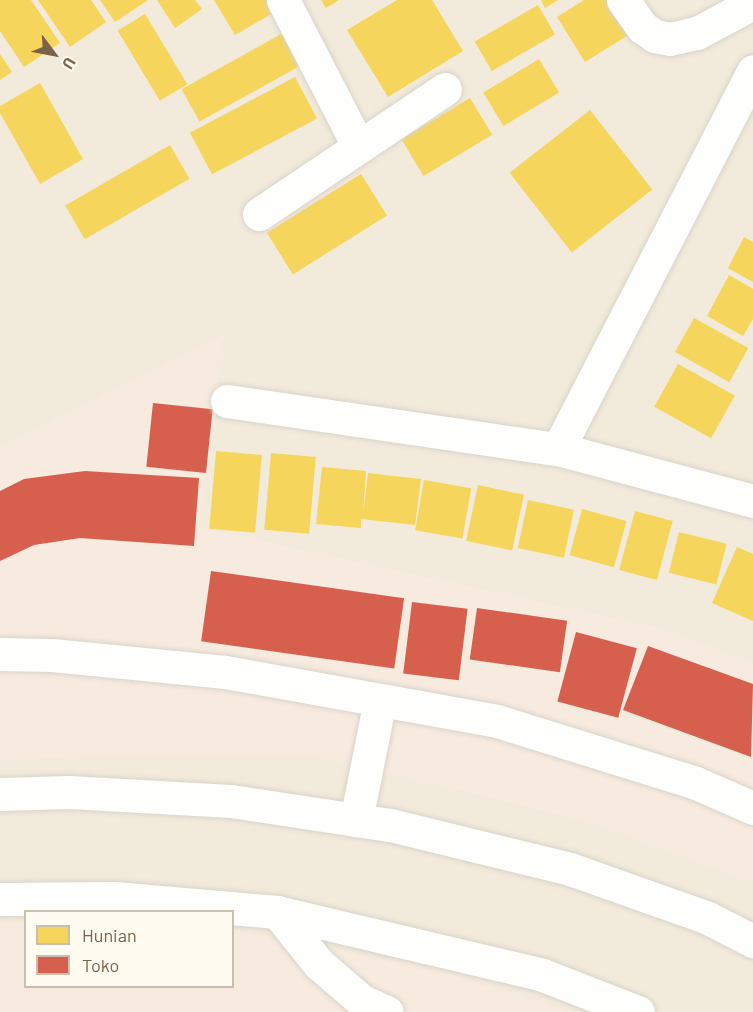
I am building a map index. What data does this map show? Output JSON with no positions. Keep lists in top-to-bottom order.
{
  "legend": ["Hunian", "Toko"],
  "north": "bottom right"
}
